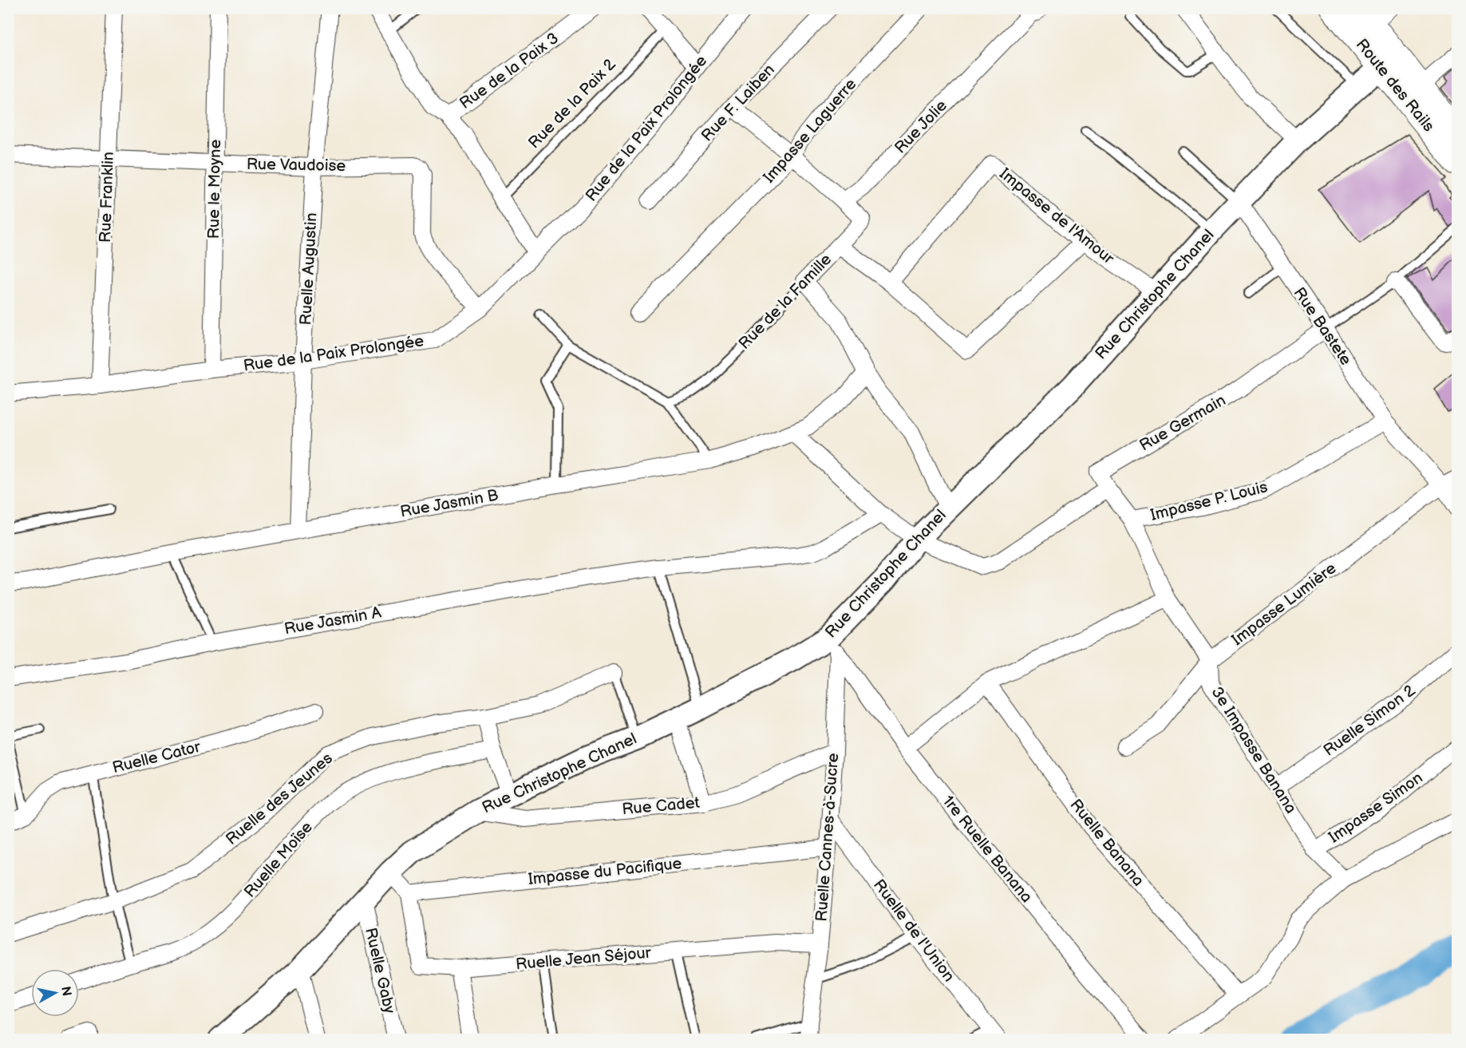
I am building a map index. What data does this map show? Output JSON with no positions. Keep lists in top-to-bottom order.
{
  "streets": {
    "main road": ["Route des Rails"],
    "street": [
      "Rue de la Paix 3",
      "Rue F. Laiben",
      "Rue Jolie",
      "Rue de la Paix Prolongée",
      "Impasse Laguerre",
      "Rue Vaudoise",
      "Rue le Moyne",
      "Rue Franklin",
      "Impasse de l'Amour",
      "Ruelle Augustin",
      "Rue Christophe Chanel",
      "Rue de la Famille",
      "Rue Bastete",
      "Rue Germain",
      "Impasse P. Louis",
      "Rue Jasmin B",
      "Impasse Lumière",
      "Rue Jasmin A",
      "Ruelle Simon 2",
      "3e Impasse Banana",
      "Ruelle Cator",
      "Ruelle des Jeunes",
      "Rue Cadet",
      "Impasse Simon",
      "Ruelle Cannes-à-Sucre",
      "Ruelle Banana",
      "1re Ruelle Banana",
      "Ruelle Moïse",
      "Impasse du Pacifique",
      "Ruelle de l'Union",
      "Ruelle Jean Séjour",
      "Ruelle Gaby"
    ],
    "lane": ["Rue de la Paix 2"]
  },
  "crossings": [
    ["Route des Rails", "Rue Christophe Chanel"],
    ["Rue de la Paix Prolongée", "Rue Vaudoise"],
    ["Rue de la Paix Prolongée", "Rue le Moyne"],
    ["Rue de la Paix Prolongée", "Rue Franklin"],
    ["Rue de la Paix Prolongée", "Ruelle Augustin"],
    ["Rue Vaudoise", "Rue le Moyne"],
    ["Rue Vaudoise", "Rue Franklin"],
    ["Rue Vaudoise", "Ruelle Augustin"],
    ["Impasse de l'Amour", "Rue Christophe Chanel"],
    ["Impasse de l'Amour", "Rue de la Famille"],
    ["Ruelle Augustin", "Rue Jasmin B"],
    ["Rue Christophe Chanel", "Rue Bastete"],
    ["Rue Christophe Chanel", "Rue Cadet"],
    ["Rue Christophe Chanel", "Ruelle Cannes-à-Sucre"],
    ["Rue Christophe Chanel", "1re Ruelle Banana"],
    ["Rue Christophe Chanel", "Ruelle Gaby"],
    ["Rue Bastete", "Rue Germain"],
    ["Rue Bastete", "Impasse P. Louis"],
    ["Rue Bastete", "Impasse Lumière"],
    ["Rue Germain", "3e Impasse Banana"],
    ["Impasse P. Louis", "3e Impasse Banana"],
    ["Impasse Lumière", "3e Impasse Banana"],
    ["Ruelle Simon 2", "3e Impasse Banana"],
    ["3e Impasse Banana", "Impasse Simon"],
    ["Rue Cadet", "Ruelle Cannes-à-Sucre"],
    ["Ruelle Cannes-à-Sucre", "1re Ruelle Banana"],
    ["Ruelle Cannes-à-Sucre", "Impasse du Pacifique"],
    ["Ruelle Cannes-à-Sucre", "Ruelle de l'Union"],
    ["Ruelle Cannes-à-Sucre", "Ruelle Jean Séjour"],
    ["Impasse du Pacifique", "Ruelle Jean Séjour"]
  ],
  "north": "right"
}
